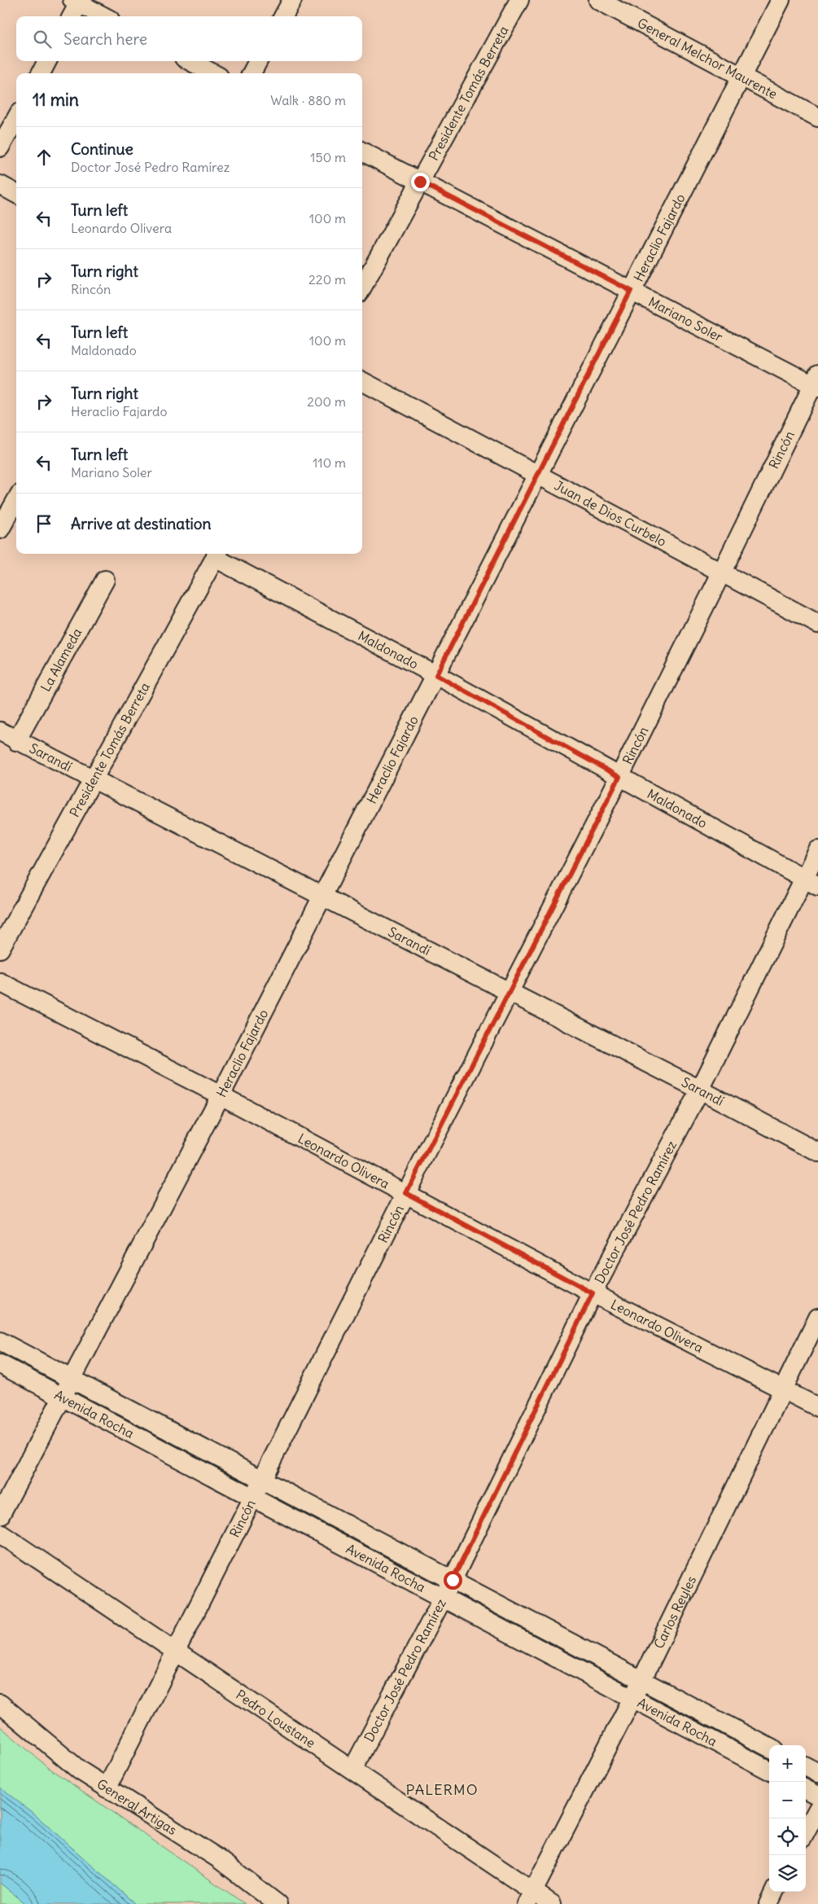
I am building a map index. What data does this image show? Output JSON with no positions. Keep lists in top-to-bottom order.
{
  "streets": {
    "street": [
      "General Melchor Maurente",
      "Presidente Tomás Berreta",
      "Heraclio Fajardo",
      "Mariano Soler",
      "Rincón",
      "Juan de Dios Curbelo",
      "Maldonado",
      "La Alameda",
      "Sarandí",
      "Leonardo Olivera",
      "Doctor José Pedro Ramírez",
      "Avenida Rocha",
      "Carlos Reyles",
      "Pedro Loustane",
      "General Artigas"
    ]
  },
  "crossings": [
    ["General Melchor Maurente", "Heraclio Fajardo"],
    ["Presidente Tomás Berreta", "Mariano Soler"],
    ["Presidente Tomás Berreta", "Maldonado"],
    ["Presidente Tomás Berreta", "Sarandí"],
    ["Heraclio Fajardo", "Mariano Soler"],
    ["Heraclio Fajardo", "Juan de Dios Curbelo"],
    ["Heraclio Fajardo", "Maldonado"],
    ["Heraclio Fajardo", "Sarandí"],
    ["Heraclio Fajardo", "Leonardo Olivera"],
    ["Heraclio Fajardo", "Avenida Rocha"],
    ["Mariano Soler", "Rincón"],
    ["Rincón", "Juan de Dios Curbelo"],
    ["Rincón", "Maldonado"],
    ["Rincón", "Sarandí"],
    ["Rincón", "Leonardo Olivera"],
    ["Rincón", "Avenida Rocha"],
    ["Rincón", "Pedro Loustane"],
    ["Rincón", "General Artigas"],
    ["Maldonado", "Doctor José Pedro Ramírez"],
    ["La Alameda", "Sarandí"],
    ["Sarandí", "Doctor José Pedro Ramírez"],
    ["Leonardo Olivera", "Doctor José Pedro Ramírez"],
    ["Leonardo Olivera", "Carlos Reyles"],
    ["Doctor José Pedro Ramírez", "Avenida Rocha"],
    ["Doctor José Pedro Ramírez", "Pedro Loustane"],
    ["Avenida Rocha", "Carlos Reyles"],
    ["Carlos Reyles", "Pedro Loustane"]
  ],
  "districts": ["PALERMO"],
  "page": {
    "search": "Search here",
    "heading": ["11 min", "Walk · 880 m"],
    "list": [
      ["Continue", "Doctor José Pedro Ramírez", "150 m"],
      ["Turn left", "Leonardo Olivera", "100 m"],
      ["Turn right", "Rincón", "220 m"],
      ["Turn left", "Maldonado", "100 m"],
      ["Turn right", "Heraclio Fajardo", "200 m"],
      ["Turn left", "Mariano Soler", "110 m"],
      "Arrive at destination"
    ],
    "map_buttons": ["+", "−"]
  }
}
